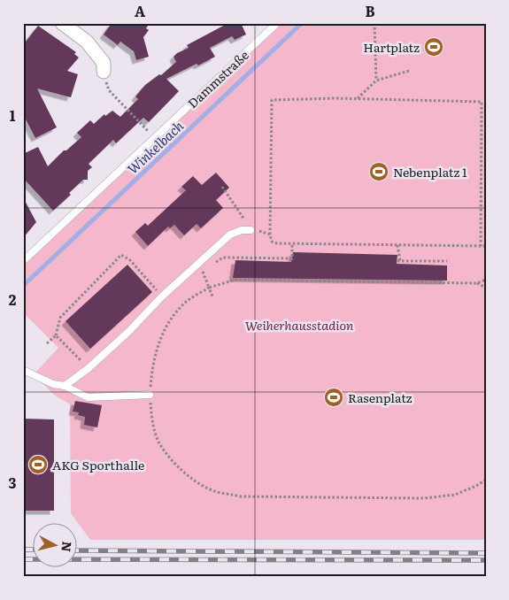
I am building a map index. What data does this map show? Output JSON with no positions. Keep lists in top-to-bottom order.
{
  "streets": {
    "lane": ["Dammstraße"]
  },
  "water": ["Winkelbach"],
  "parks": ["Weiherhausstadion"],
  "places": {
    "sports": [
      "Hartplatz",
      "Nebenplatz 1",
      "Rasenplatz",
      "AKG Sporthalle"
    ]
  },
  "north": "right",
  "grid": {
    "columns": ["A", "B"],
    "rows": ["1", "2", "3"]
  }
}
